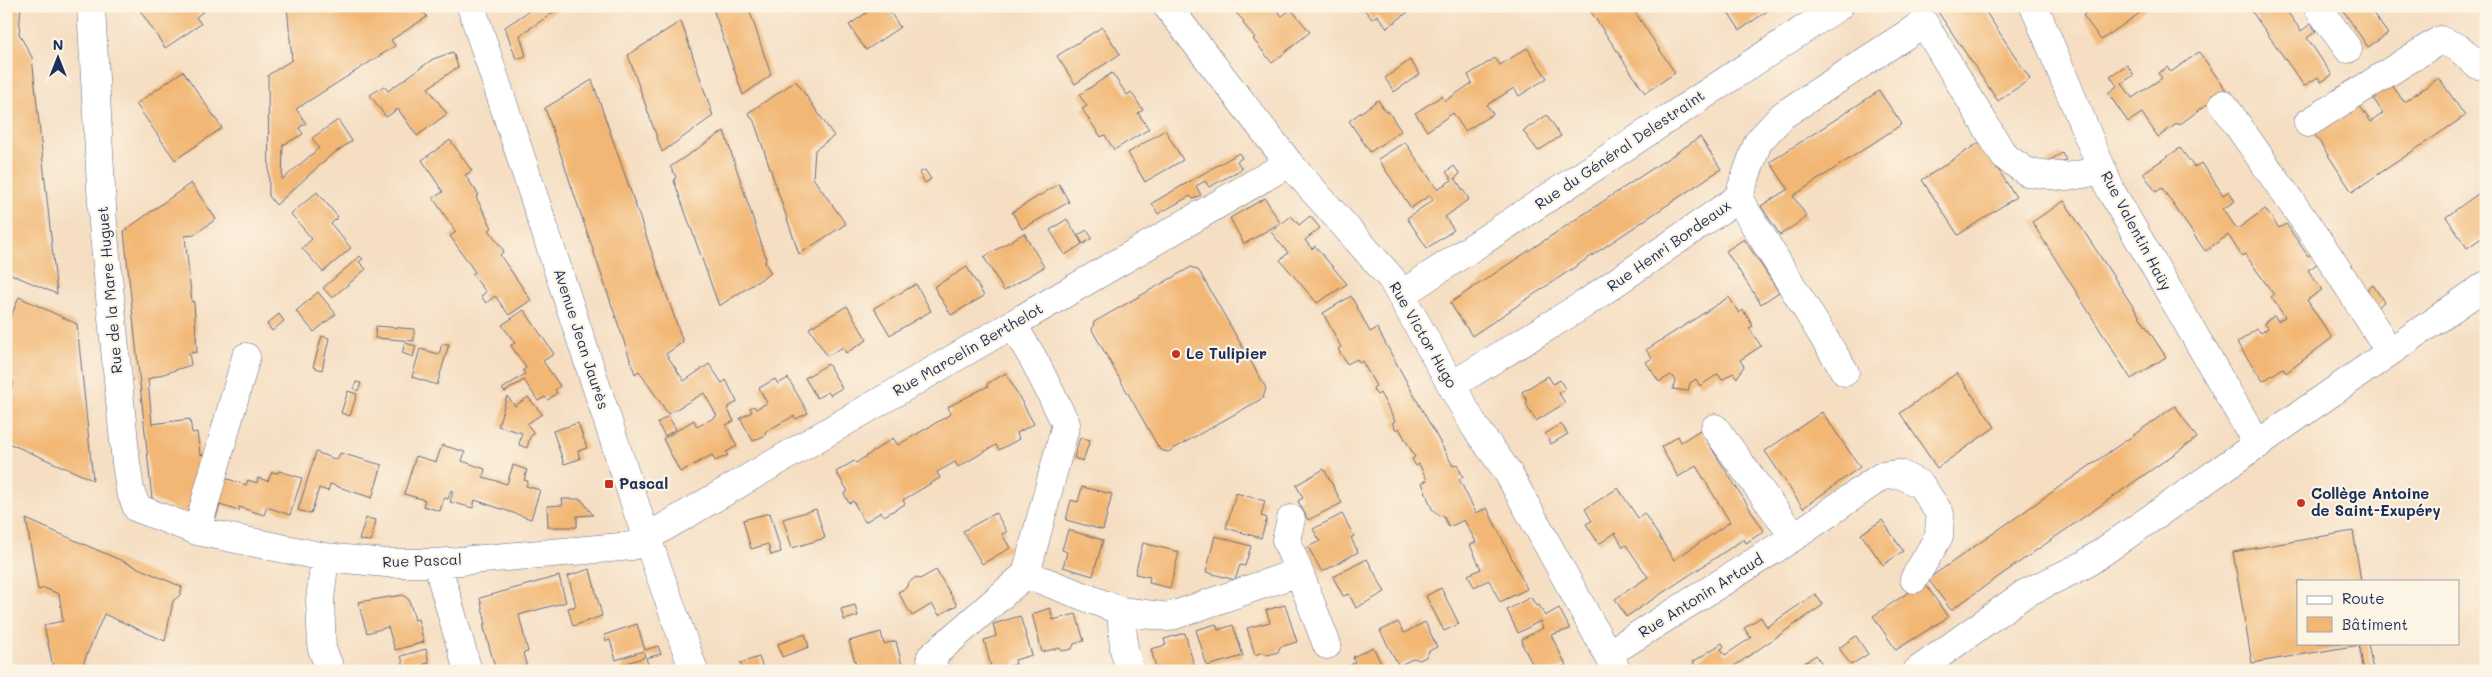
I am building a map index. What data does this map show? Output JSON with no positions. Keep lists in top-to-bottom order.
{
  "streets": {
    "street": [
      "Rue du Général Delestraint",
      "Rue Valentin Haüy",
      "Rue Henri Bordeaux",
      "Rue de la Mare Huguet",
      "Rue Victor Hugo",
      "Avenue Jean Jaurès",
      "Rue Marcelin Berthelot",
      "Rue Pascal",
      "Rue Antonin Artaud"
    ]
  },
  "crossings": [
    ["Rue du Général Delestraint", "Rue Victor Hugo"],
    ["Rue Valentin Haüy", "Rue Henri Bordeaux"],
    ["Rue Henri Bordeaux", "Rue Victor Hugo"],
    ["Rue de la Mare Huguet", "Rue Pascal"],
    ["Rue Victor Hugo", "Rue Marcelin Berthelot"],
    ["Rue Victor Hugo", "Rue Antonin Artaud"],
    ["Avenue Jean Jaurès", "Rue Marcelin Berthelot"],
    ["Avenue Jean Jaurès", "Rue Pascal"],
    ["Rue Marcelin Berthelot", "Rue Pascal"]
  ],
  "places": {
    "other": ["Le Tulipier", "Collège Antoine de Saint-Exupéry"],
    "transit": ["Pascal"]
  },
  "legend": ["Route", "Bâtiment"],
  "north": "top"
}
